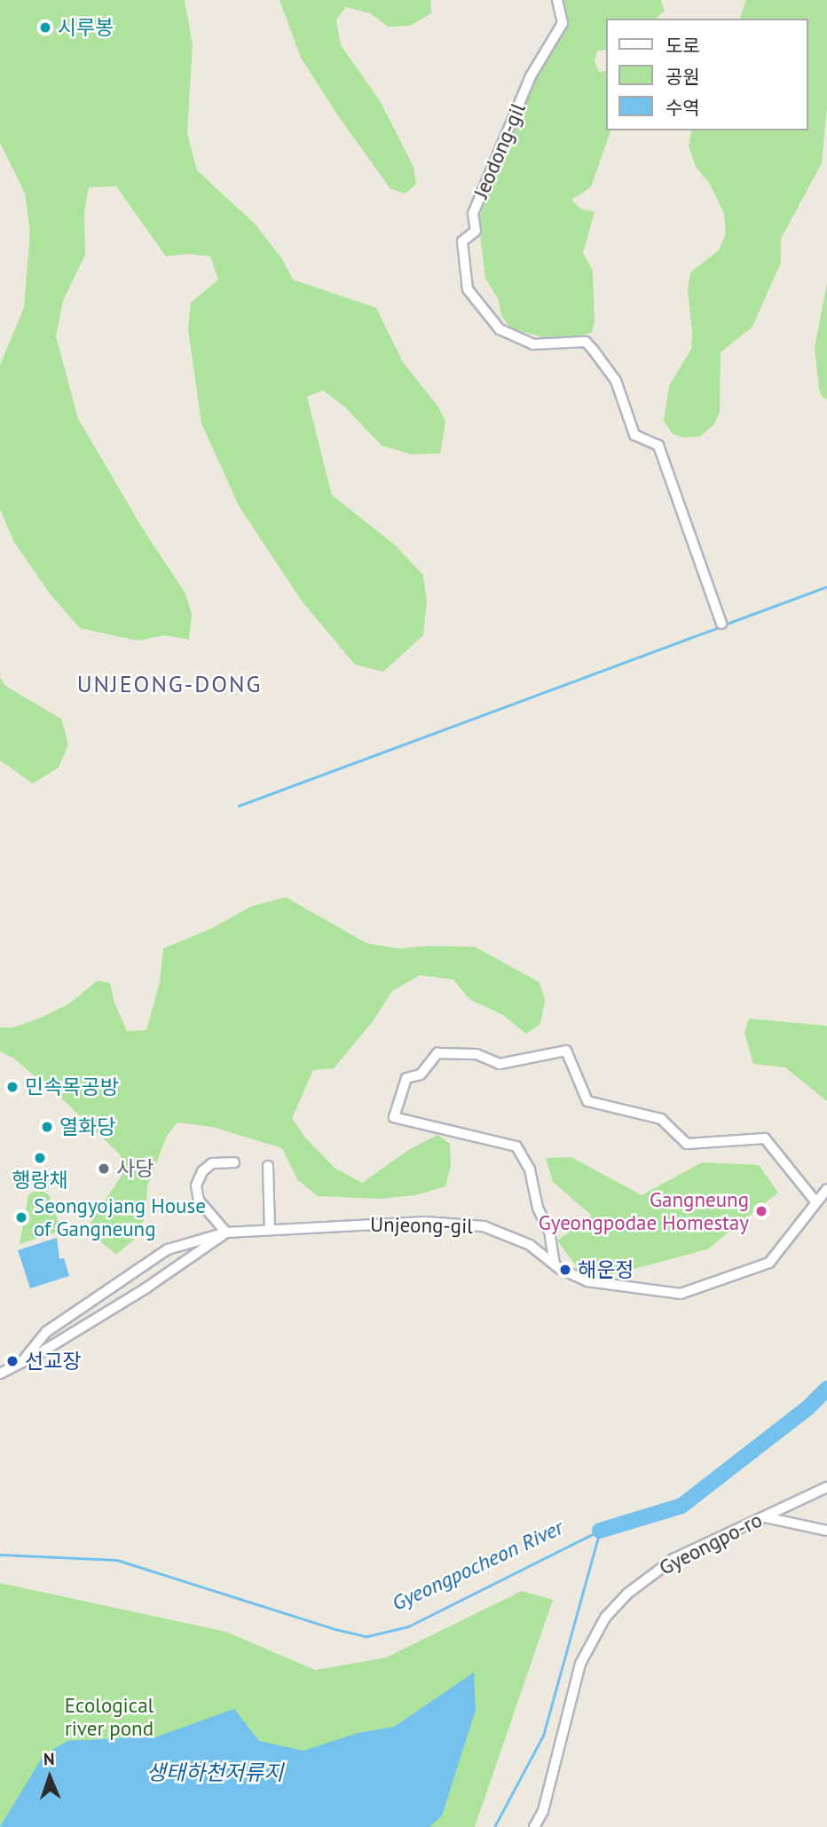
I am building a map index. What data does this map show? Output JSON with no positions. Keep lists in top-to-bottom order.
{
  "streets": {
    "street": ["Jeodong-gil", "Unjeong-gil", "Gyeongpo-ro"]
  },
  "districts": ["UNJEONG-DONG"],
  "water": ["Gyeongpocheon River", "생태하천저류지"],
  "parks": ["Ecological river pond"],
  "places": [
    "시루봉",
    "민속목공방",
    "열화당",
    "행랑채",
    "사당",
    "Gangneung Gyeongpodae Homestay",
    "Seongyojang House of Gangneung",
    "해운정",
    "선교장"
  ],
  "legend": ["도로", "공원", "수역"],
  "north": "top"
}
